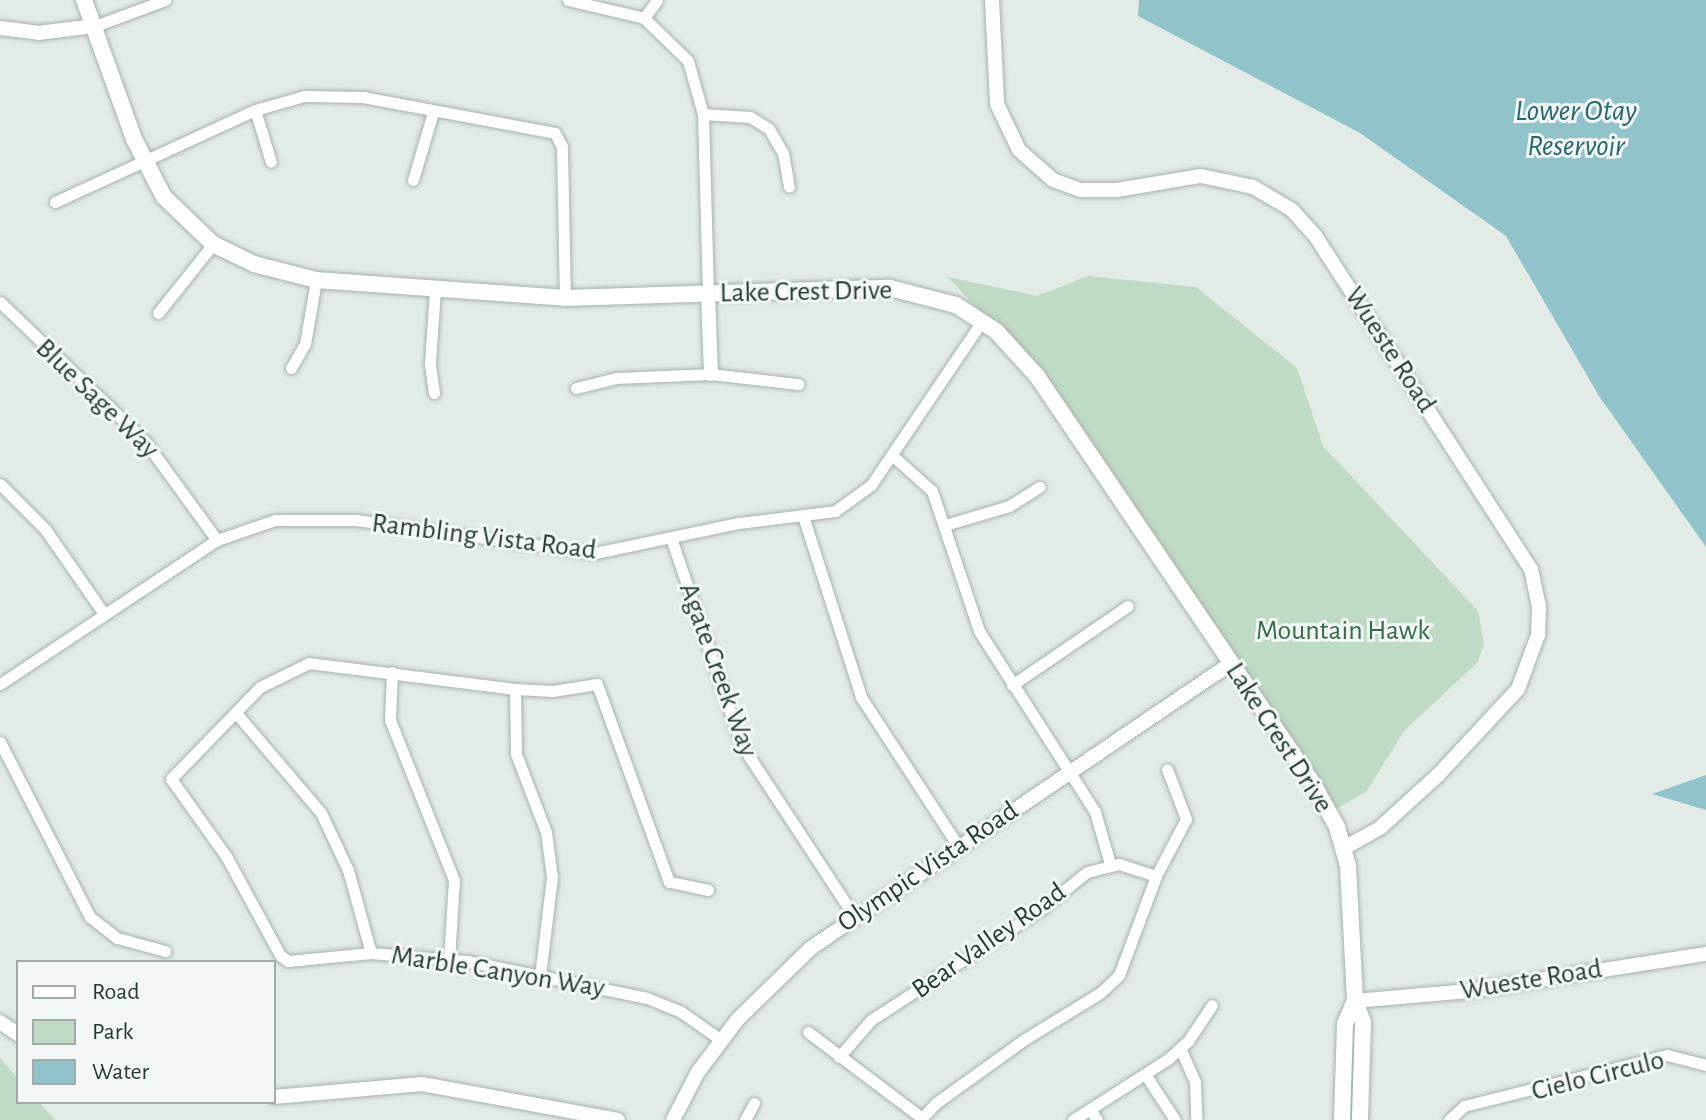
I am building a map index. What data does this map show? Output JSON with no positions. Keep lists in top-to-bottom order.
{
  "streets": {
    "main road": ["Lake Crest Drive"],
    "street": [
      "Wueste Road",
      "Blue Sage Way",
      "Rambling Vista Road",
      "Agate Creek Way",
      "Olympic Vista Road",
      "Bear Valley Road",
      "Marble Canyon Way",
      "Cielo Circulo"
    ]
  },
  "crossings": [
    ["Lake Crest Drive", "Wueste Road"],
    ["Lake Crest Drive", "Rambling Vista Road"],
    ["Lake Crest Drive", "Olympic Vista Road"],
    ["Blue Sage Way", "Rambling Vista Road"],
    ["Rambling Vista Road", "Agate Creek Way"],
    ["Agate Creek Way", "Olympic Vista Road"],
    ["Olympic Vista Road", "Marble Canyon Way"]
  ],
  "water": ["Lower Otay Reservoir"],
  "parks": ["Mountain Hawk"],
  "legend": ["Road", "Park", "Water"]
}
